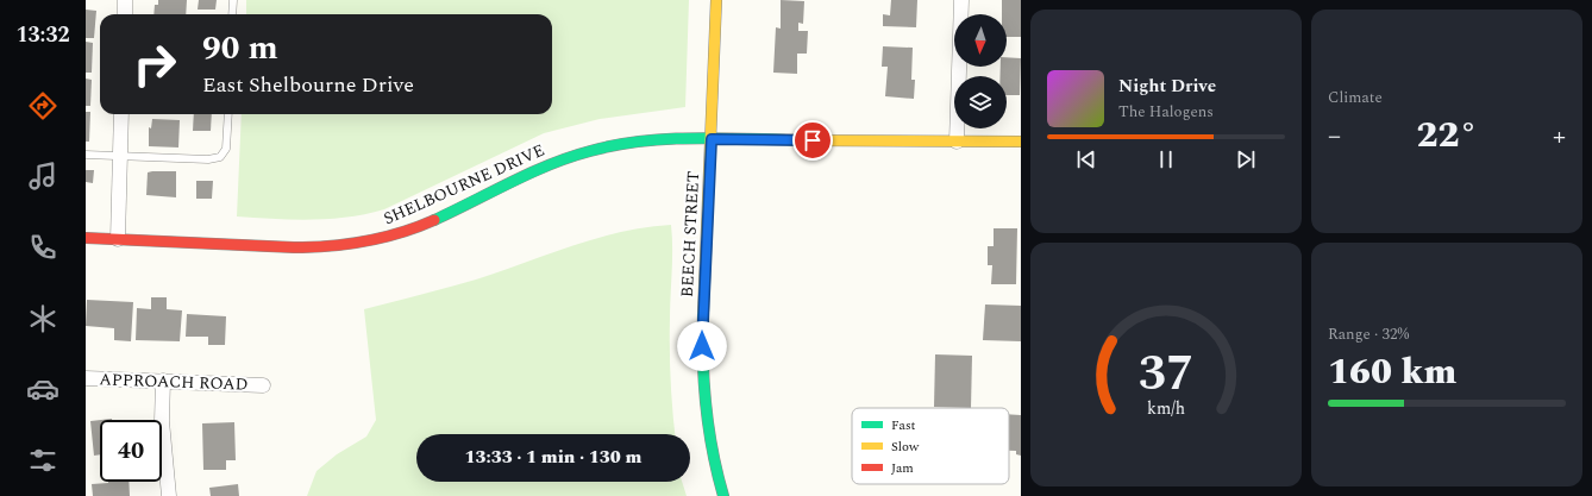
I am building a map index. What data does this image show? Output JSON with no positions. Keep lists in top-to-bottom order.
{
  "streets": {
    "main road": ["SHELBOURNE DRIVE", "BEECH STREET"],
    "street": ["APPROACH ROAD"]
  },
  "crossings": [
    ["SHELBOURNE DRIVE", "BEECH STREET"]
  ],
  "legend": ["Fast", "Slow", "Jam"],
  "north": "bottom",
  "page": {
    "tabs": "13:32",
    "tile": [
      "Climate",
      ["Range · 32%", "160 km"]
    ],
    "turn": ["90 m", "East Shelbourne Drive"],
    "song": ["Night Drive", "The Halogens"],
    "heat": ["−", "22°", "+"],
    "limit": "40",
    "trip": "13:33 · 1 min · 130 m",
    "gauge": ["37", "km/h"]
  }
}
